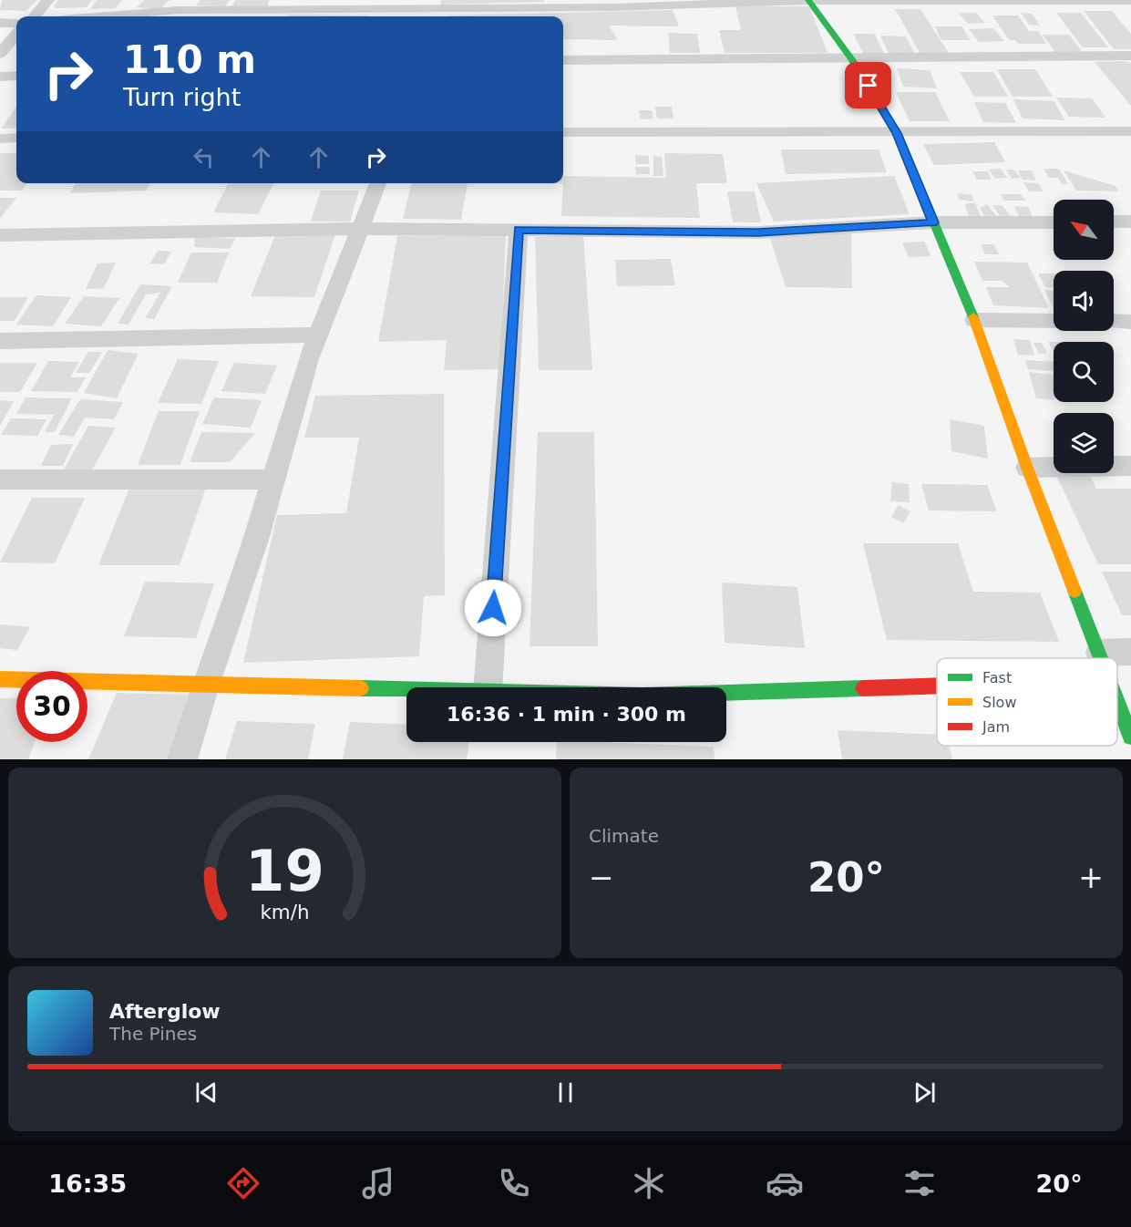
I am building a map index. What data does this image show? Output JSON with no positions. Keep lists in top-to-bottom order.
{
  "legend": ["Fast", "Slow", "Jam"],
  "north": "top left",
  "page": {
    "turn": ["110 m", "Turn right"],
    "limit": "30",
    "trip": "16:36 · 1 min · 300 m",
    "tile": "Climate",
    "heat": ["−", "20°", "+"],
    "song": ["Afterglow", "The Pines"],
    "tabs": ["16:35", "20°"],
    "gauge": ["19", "km/h"]
  }
}
